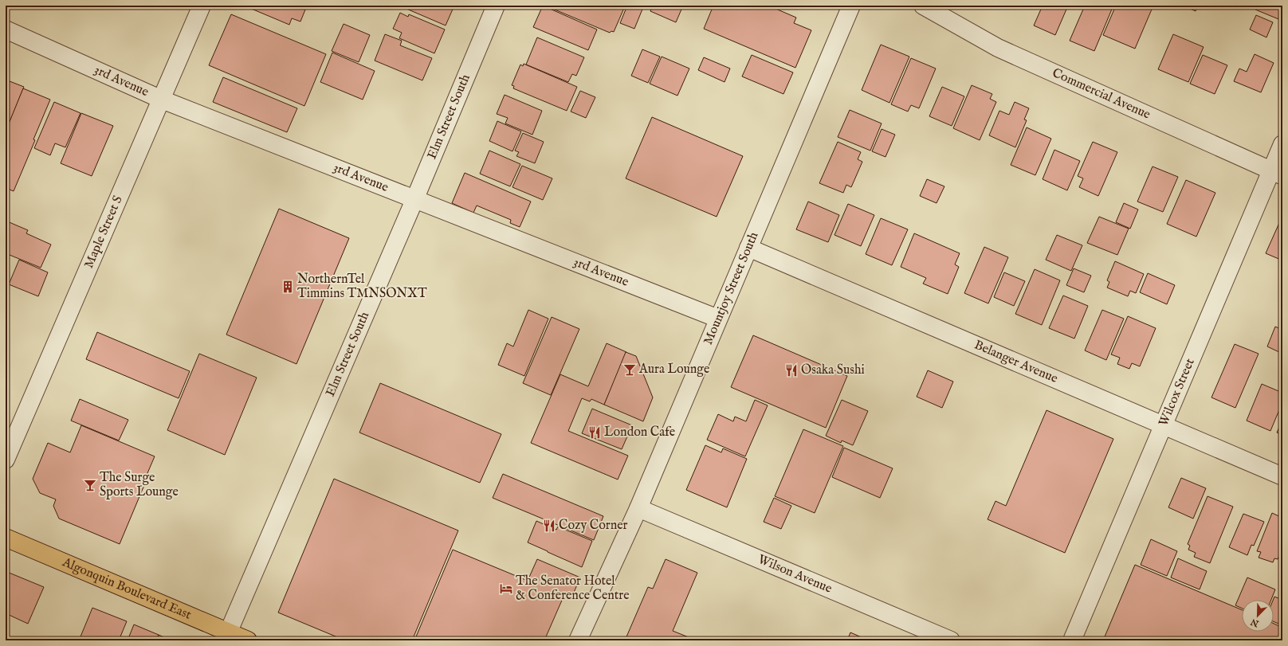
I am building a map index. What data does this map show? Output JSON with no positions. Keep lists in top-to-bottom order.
{
  "streets": {
    "main road": ["Algonquin Boulevard East"],
    "street": [
      "3rd Avenue",
      "Commercial Avenue",
      "Elm Street South",
      "Maple Street S",
      "Mountjoy Street South",
      "Belanger Avenue",
      "Wilcox Street",
      "Wilson Avenue"
    ]
  },
  "crossings": [
    ["3rd Avenue", "Elm Street South"],
    ["3rd Avenue", "Maple Street S"],
    ["3rd Avenue", "Mountjoy Street South"],
    ["Commercial Avenue", "Wilcox Street"],
    ["Elm Street South", "Algonquin Boulevard East"],
    ["Mountjoy Street South", "Belanger Avenue"],
    ["Mountjoy Street South", "Wilson Avenue"],
    ["Belanger Avenue", "Wilcox Street"]
  ],
  "places": {
    "building": ["NorthernTel Timmins TMNSONXT"],
    "bar": ["Aura Lounge", "The Surge Sports Lounge"],
    "restaurant": ["Osaka Sushi", "London Cafe", "Cozy Corner"],
    "hotel": ["The Senator Hotel & Conference Centre"]
  },
  "north": "bottom left"
}
